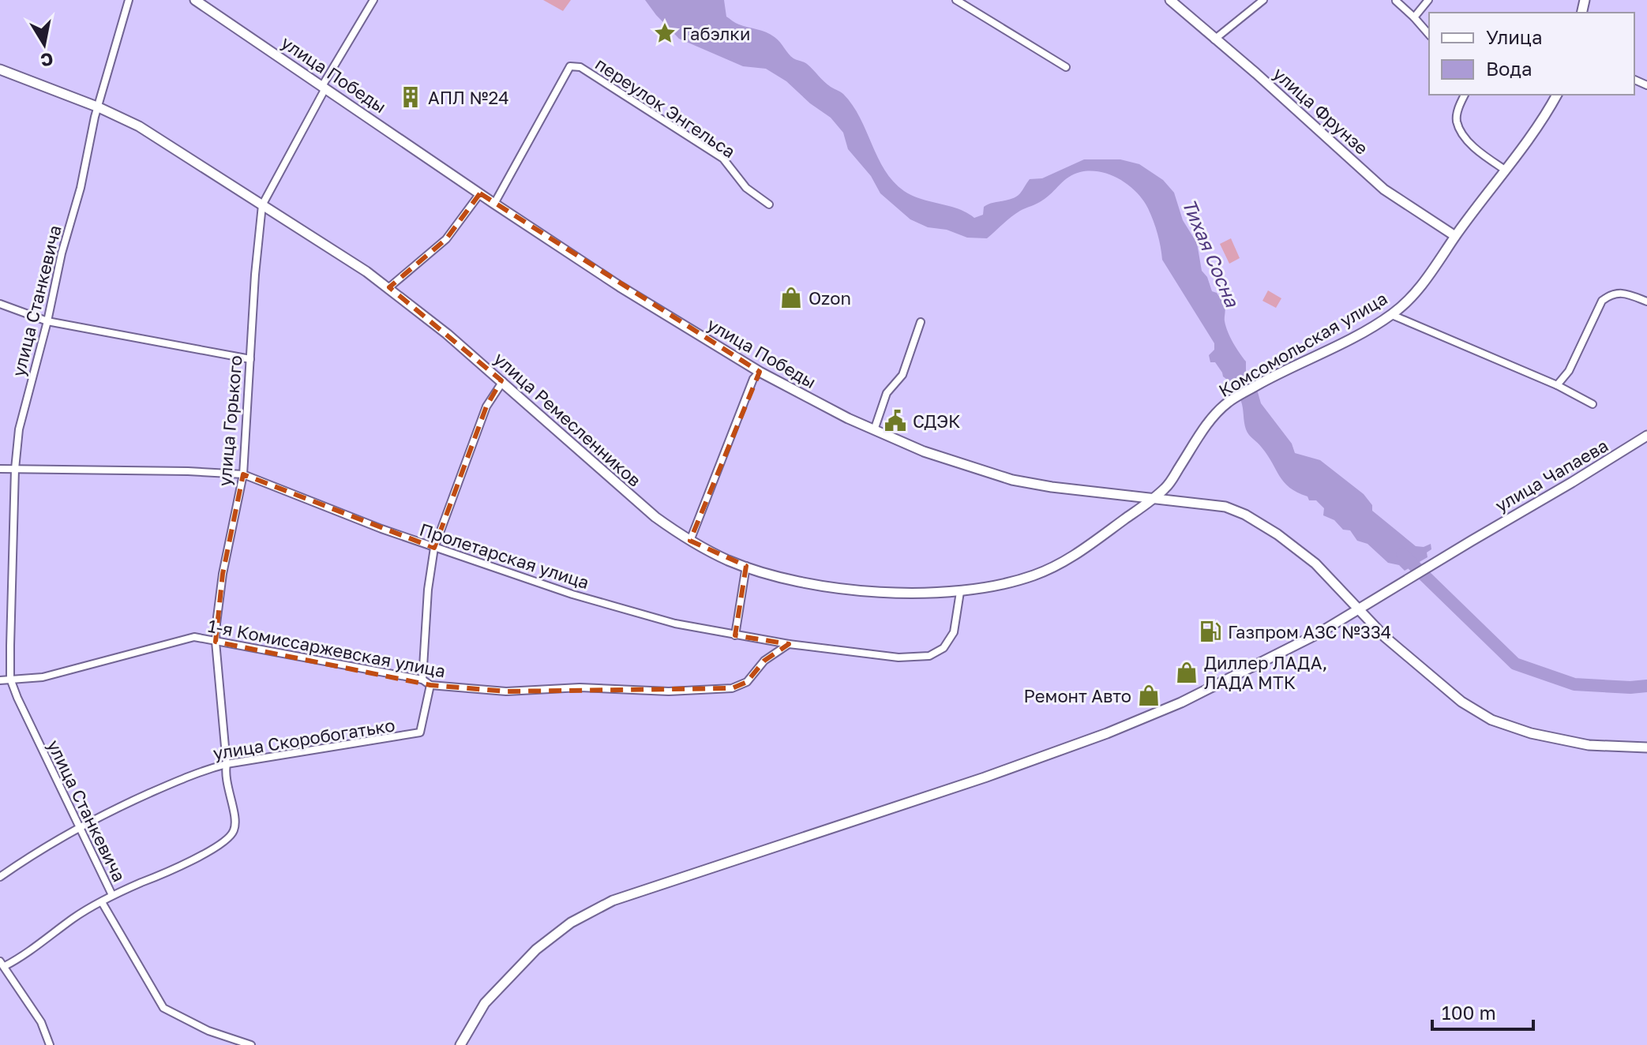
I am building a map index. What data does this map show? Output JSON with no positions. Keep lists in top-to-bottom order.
{
  "streets": {
    "main road": [
      "улица Победы",
      "улица Фрунзе",
      "Комсомольская улица",
      "улица Ремесленников",
      "улица Чапаева"
    ],
    "street": [
      "переулок Энгельса",
      "улица Станкевича",
      "улица Горького",
      "Пролетарская улица",
      "1-я Комиссаржевская улица",
      "улица Скоробогатько"
    ]
  },
  "crossings": [
    ["улица Победы", "переулок Энгельса"],
    ["улица Победы", "Комсомольская улица"],
    ["улица Победы", "улица Ремесленников"],
    ["улица Победы", "улица Горького"],
    ["улица Победы", "улица Чапаева"],
    ["улица Фрунзе", "Комсомольская улица"],
    ["улица Станкевича", "улица Ремесленников"],
    ["улица Станкевича", "улица Горького"],
    ["улица Станкевича", "Пролетарская улица"],
    ["улица Станкевича", "1-я Комиссаржевская улица"],
    ["улица Станкевича", "улица Скоробогатько"],
    ["Комсомольская улица", "улица Ремесленников"],
    ["улица Ремесленников", "улица Горького"],
    ["улица Ремесленников", "Пролетарская улица"],
    ["улица Горького", "Пролетарская улица"],
    ["улица Горького", "1-я Комиссаржевская улица"],
    ["улица Горького", "улица Скоробогатько"],
    ["Пролетарская улица", "1-я Комиссаржевская улица"],
    ["1-я Комиссаржевская улица", "улица Скоробогатько"]
  ],
  "water": ["Тихая Сосна"],
  "places": {
    "place": ["Габэлки"],
    "building": ["АПЛ №24"],
    "shop": ["Ozon", "Диллер ЛАДА, ЛАДА МТК", "Ремонт Авто"],
    "public building": ["СДЭК"],
    "fuel station": ["Газпром АЗС №334"]
  },
  "legend": ["Улица", "Вода"],
  "scale_bar": "100 m",
  "north": "bottom"
}
